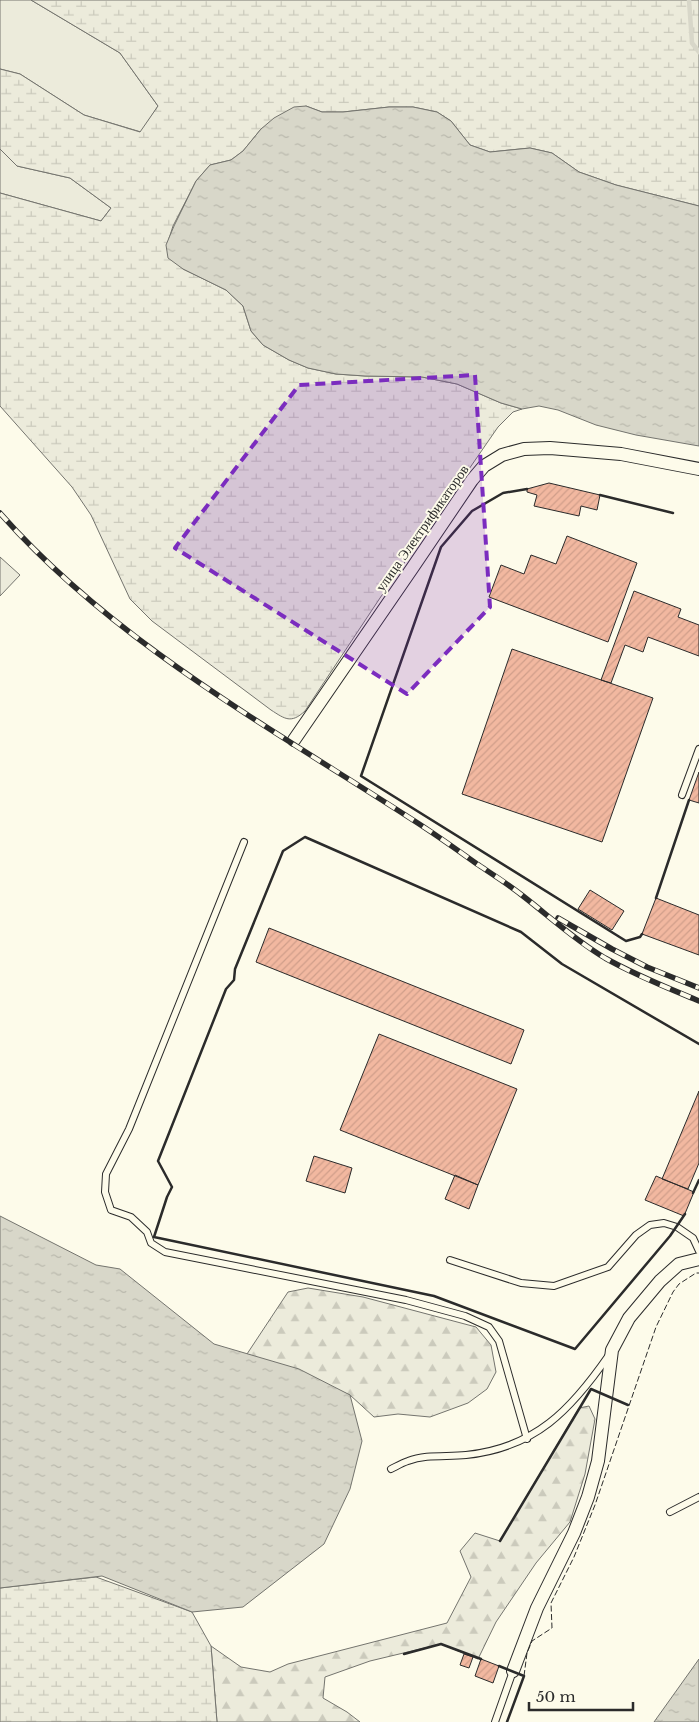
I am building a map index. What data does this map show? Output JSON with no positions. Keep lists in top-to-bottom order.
{
  "streets": {
    "street": ["улица Электрификаторов"]
  },
  "scale_bar": "50 m"
}
